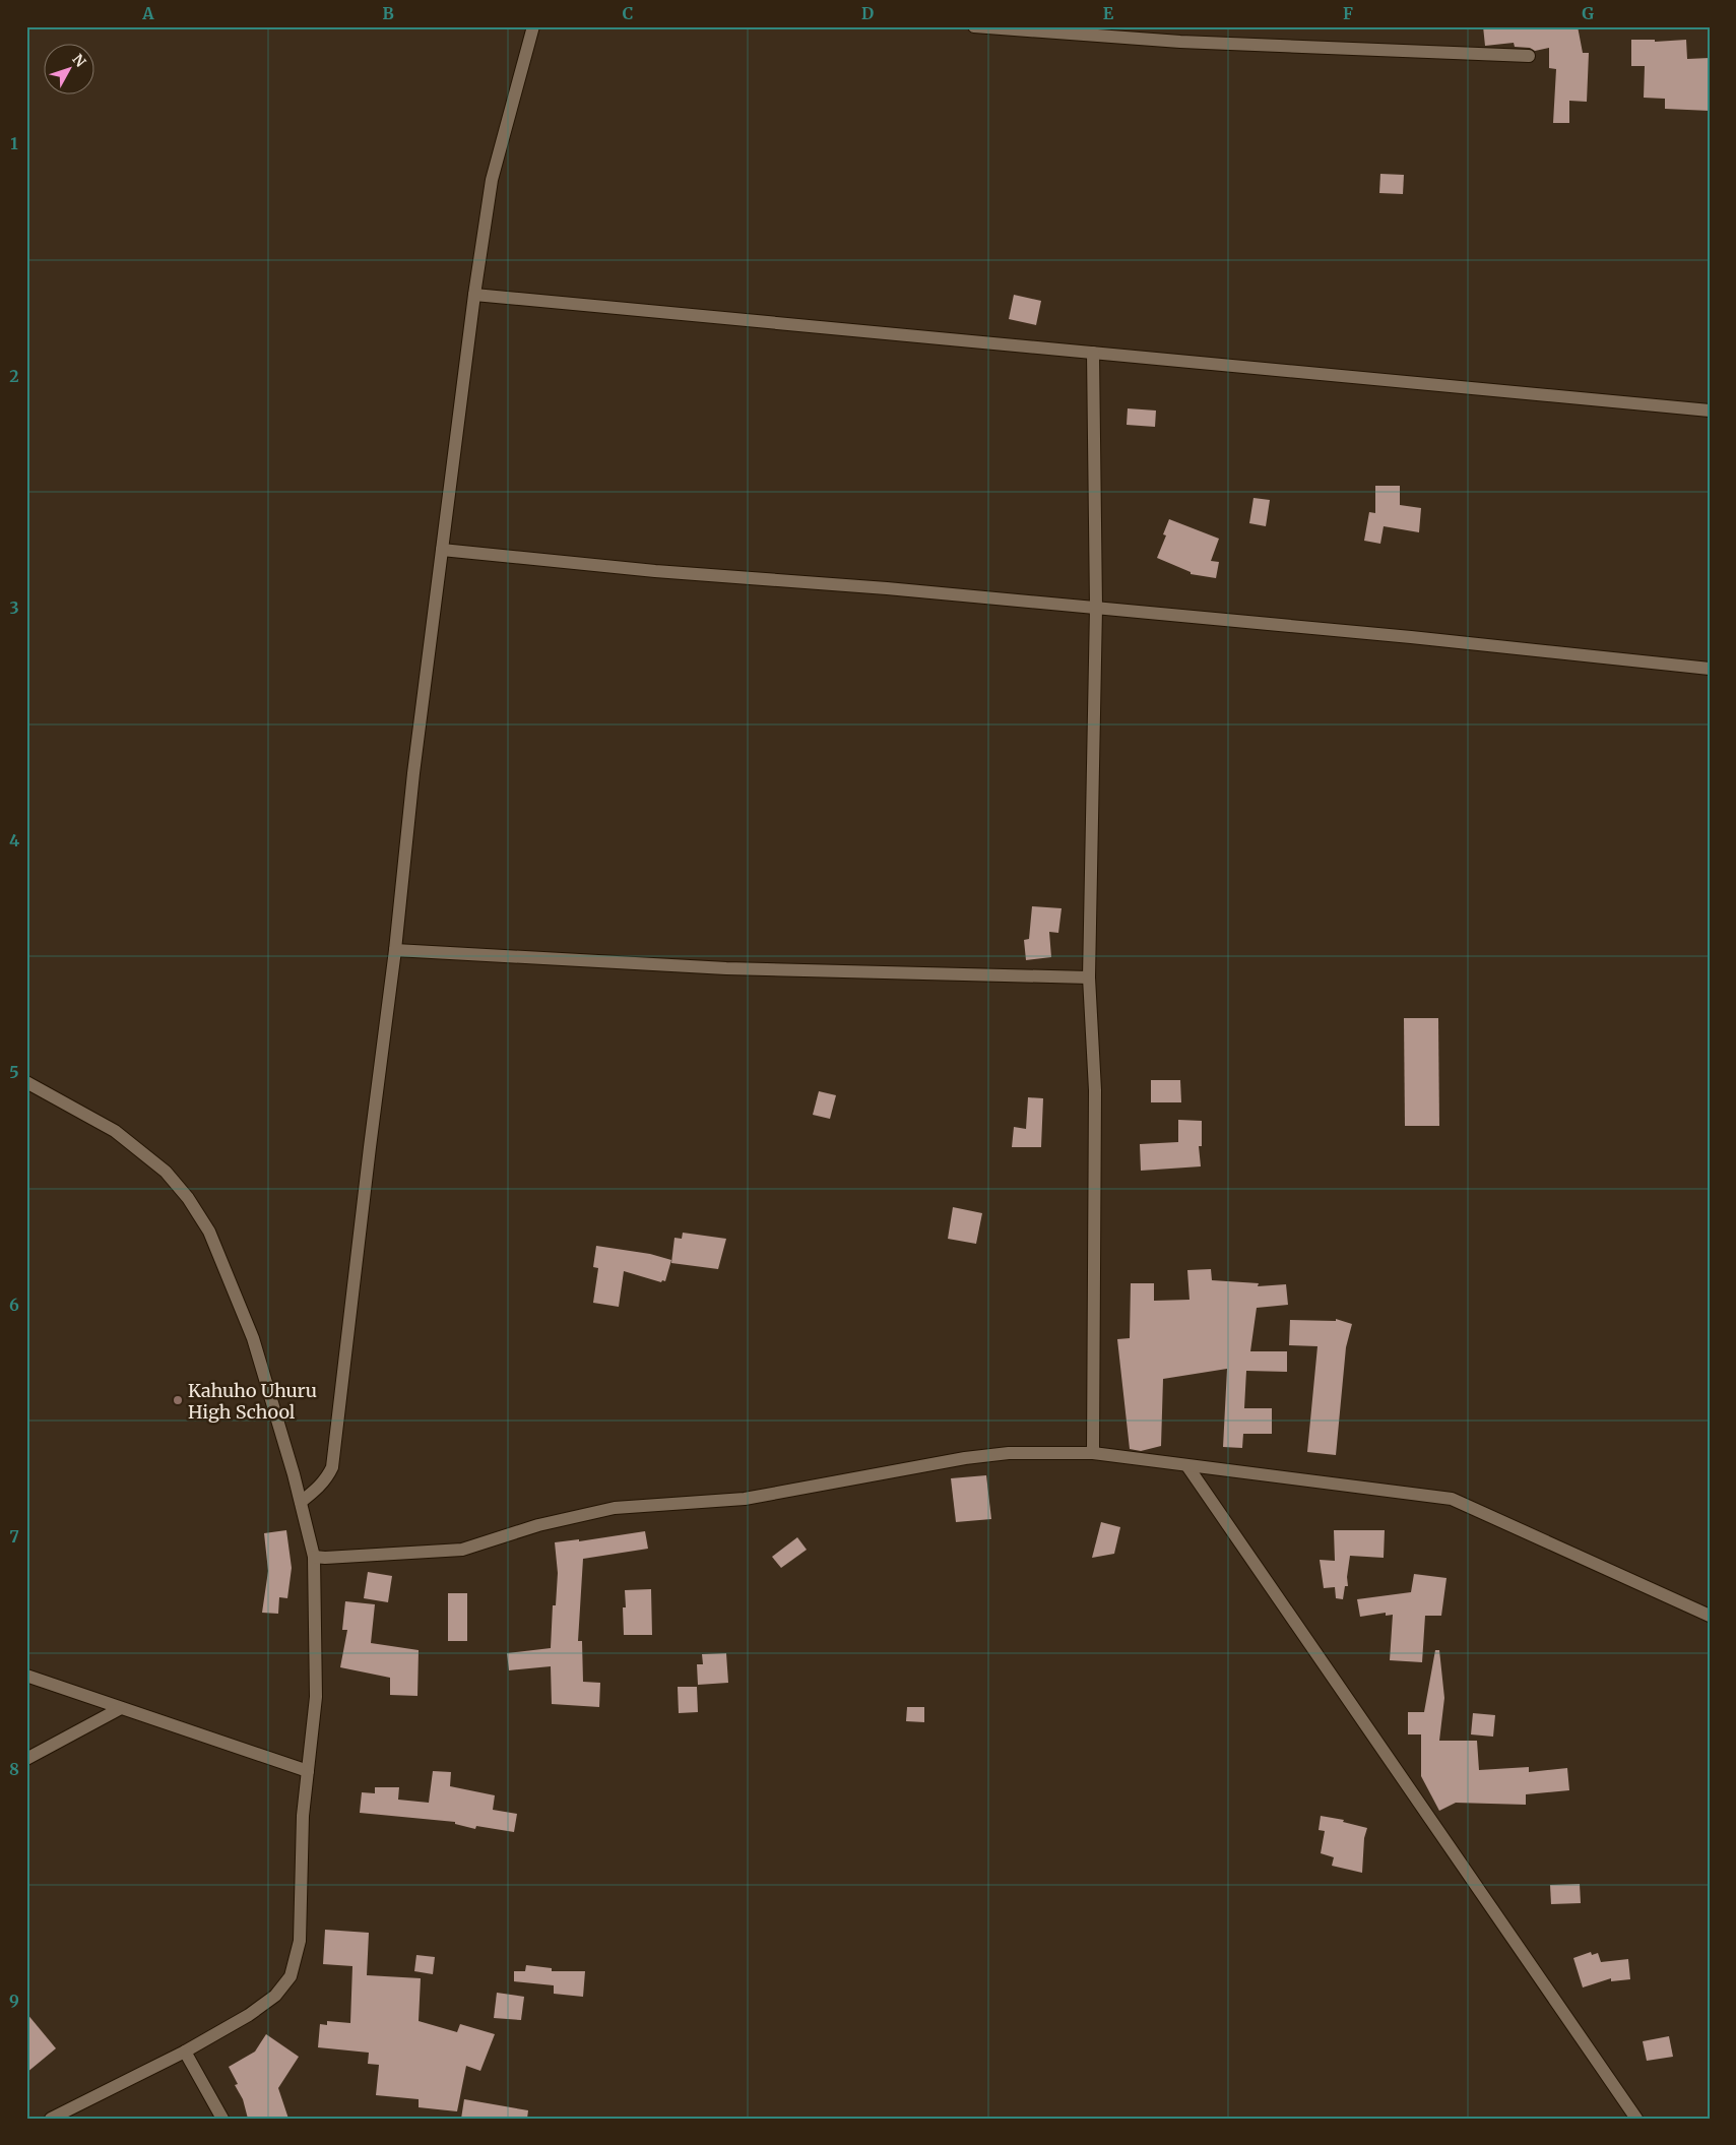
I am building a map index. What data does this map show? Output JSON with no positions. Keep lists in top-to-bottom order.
{
  "places": ["Kahuho Uhuru High School"],
  "north": "top right",
  "grid": {
    "columns": [
      "A",
      "B",
      "C",
      "D",
      "E",
      "F",
      "G"
    ],
    "rows": [
      "1",
      "2",
      "3",
      "4",
      "5",
      "6",
      "7",
      "8",
      "9"
    ]
  }
}
